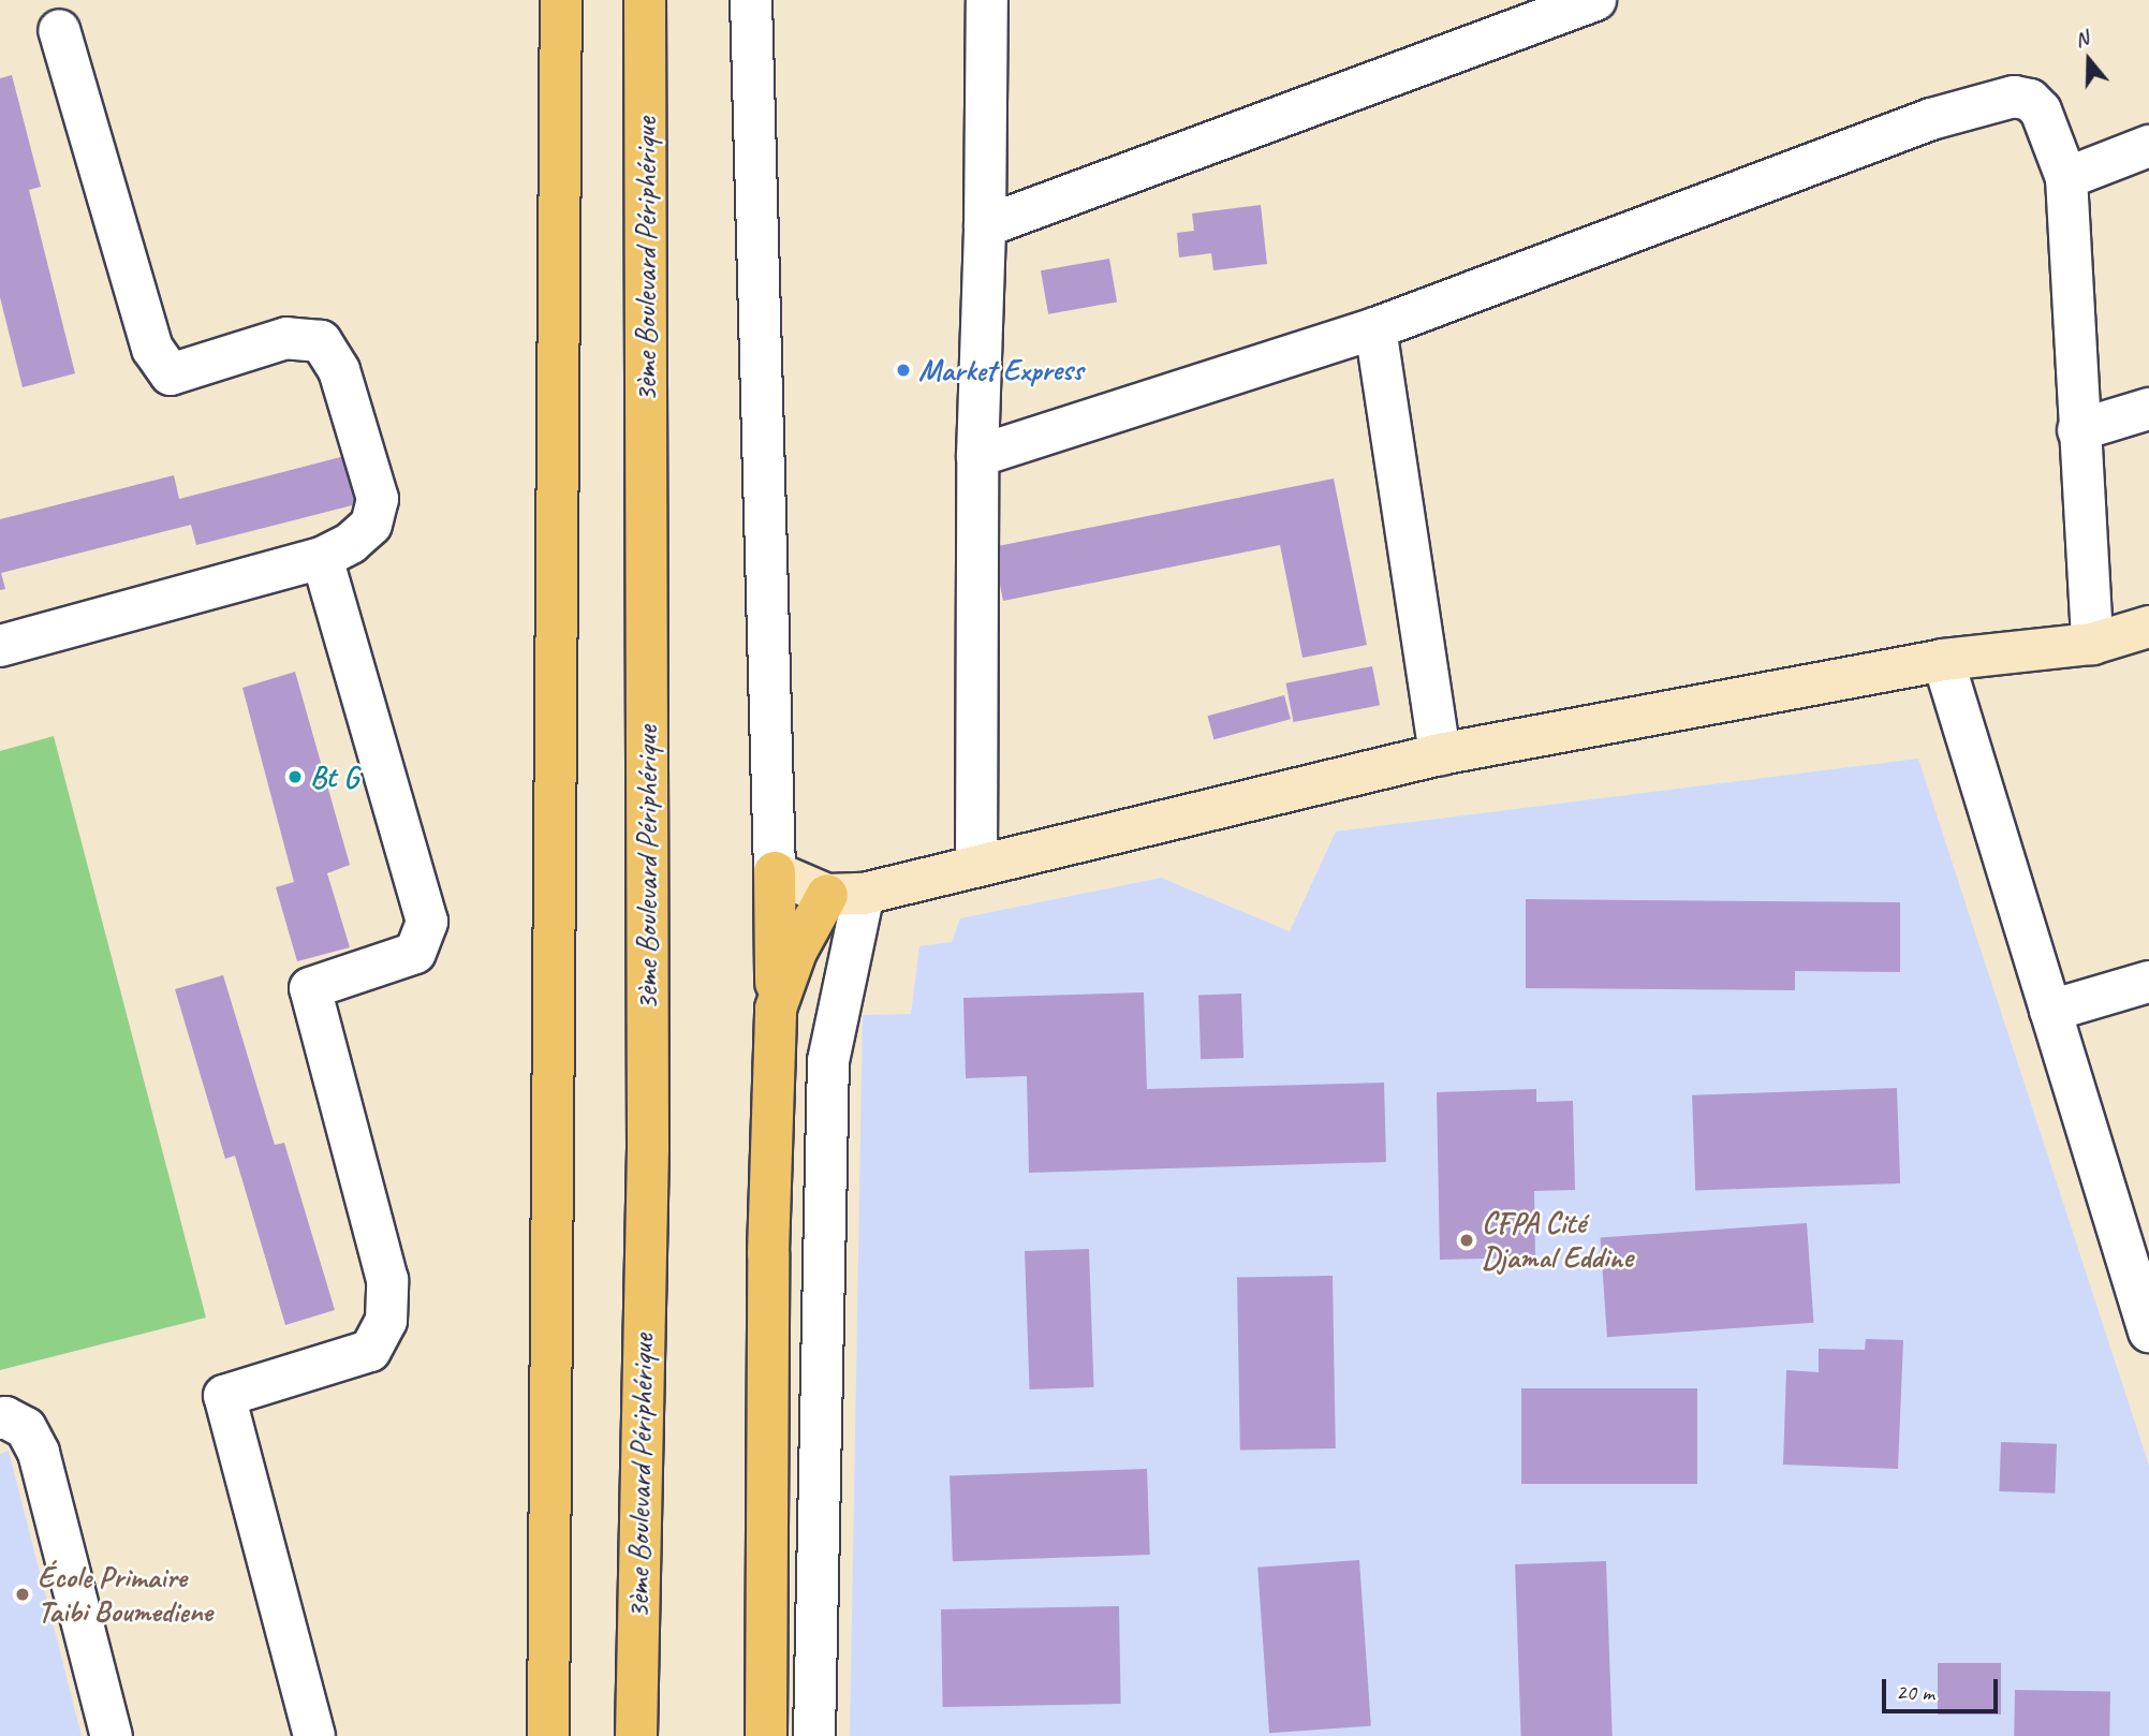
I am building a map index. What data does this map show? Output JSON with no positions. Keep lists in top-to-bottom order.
{
  "streets": {
    "highway": ["3ème Boulevard Périphérique"]
  },
  "places": [
    "Market Express",
    "Bt G",
    "CFPA Cité Djamal Eddine",
    "École Primaire Taibi Boumediene"
  ],
  "scale_bar": "20 m",
  "north": "top"
}
